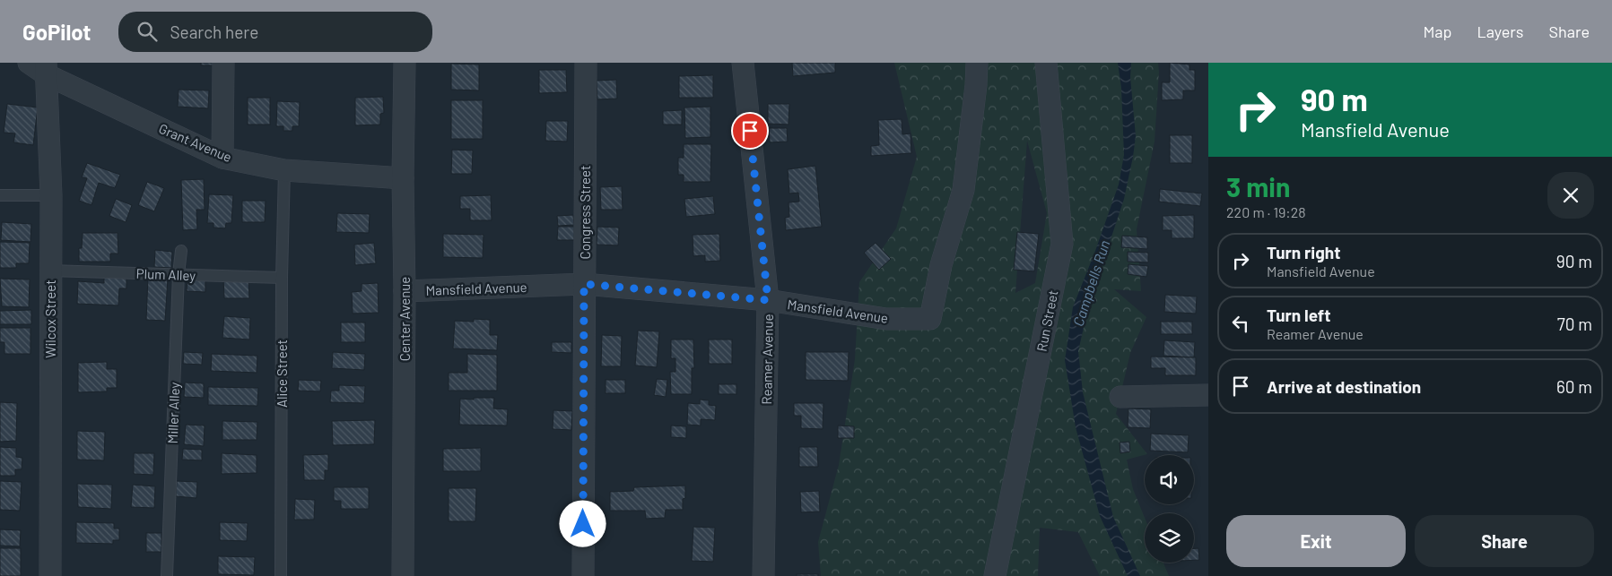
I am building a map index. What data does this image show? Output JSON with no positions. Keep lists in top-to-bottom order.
{
  "streets": {
    "street": [
      "Grant Avenue",
      "Congress Street",
      "Mansfield Avenue",
      "Wilcox Street",
      "Center Avenue",
      "Run Street",
      "Reamer Avenue"
    ],
    "lane": ["Plum Alley", "Alice Street", "Miller Alley"]
  },
  "crossings": [
    ["Grant Avenue", "Wilcox Street"],
    ["Grant Avenue", "Center Avenue"],
    ["Grant Avenue", "Alice Street"],
    ["Congress Street", "Mansfield Avenue"],
    ["Plum Alley", "Wilcox Street"],
    ["Plum Alley", "Alice Street"],
    ["Plum Alley", "Miller Alley"],
    ["Mansfield Avenue", "Center Avenue"],
    ["Mansfield Avenue", "Reamer Avenue"]
  ],
  "water": ["Campbells Run"],
  "page": {
    "header": "GoPilot",
    "search": "Search here",
    "nav": ["Map", "Layers", "Share"],
    "turn": ["90 m", "Mansfield Avenue"],
    "heading": ["3 min", "220 m · 19:28"],
    "list": [
      {
        "name": "Turn right",
        "note": "Mansfield Avenue",
        "value": "90 m"
      },
      {
        "name": "Turn left",
        "note": "Reamer Avenue",
        "value": "70 m"
      },
      {
        "name": "Arrive at destination",
        "value": "60 m"
      }
    ],
    "buttons": ["Exit", "Share"]
  }
}
